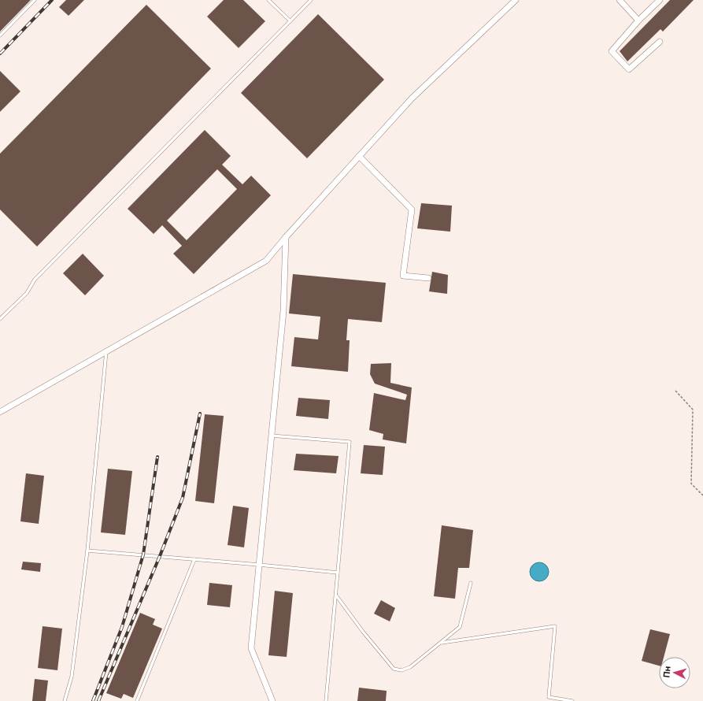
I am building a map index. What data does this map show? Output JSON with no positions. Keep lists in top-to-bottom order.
{
  "north": "left"
}
